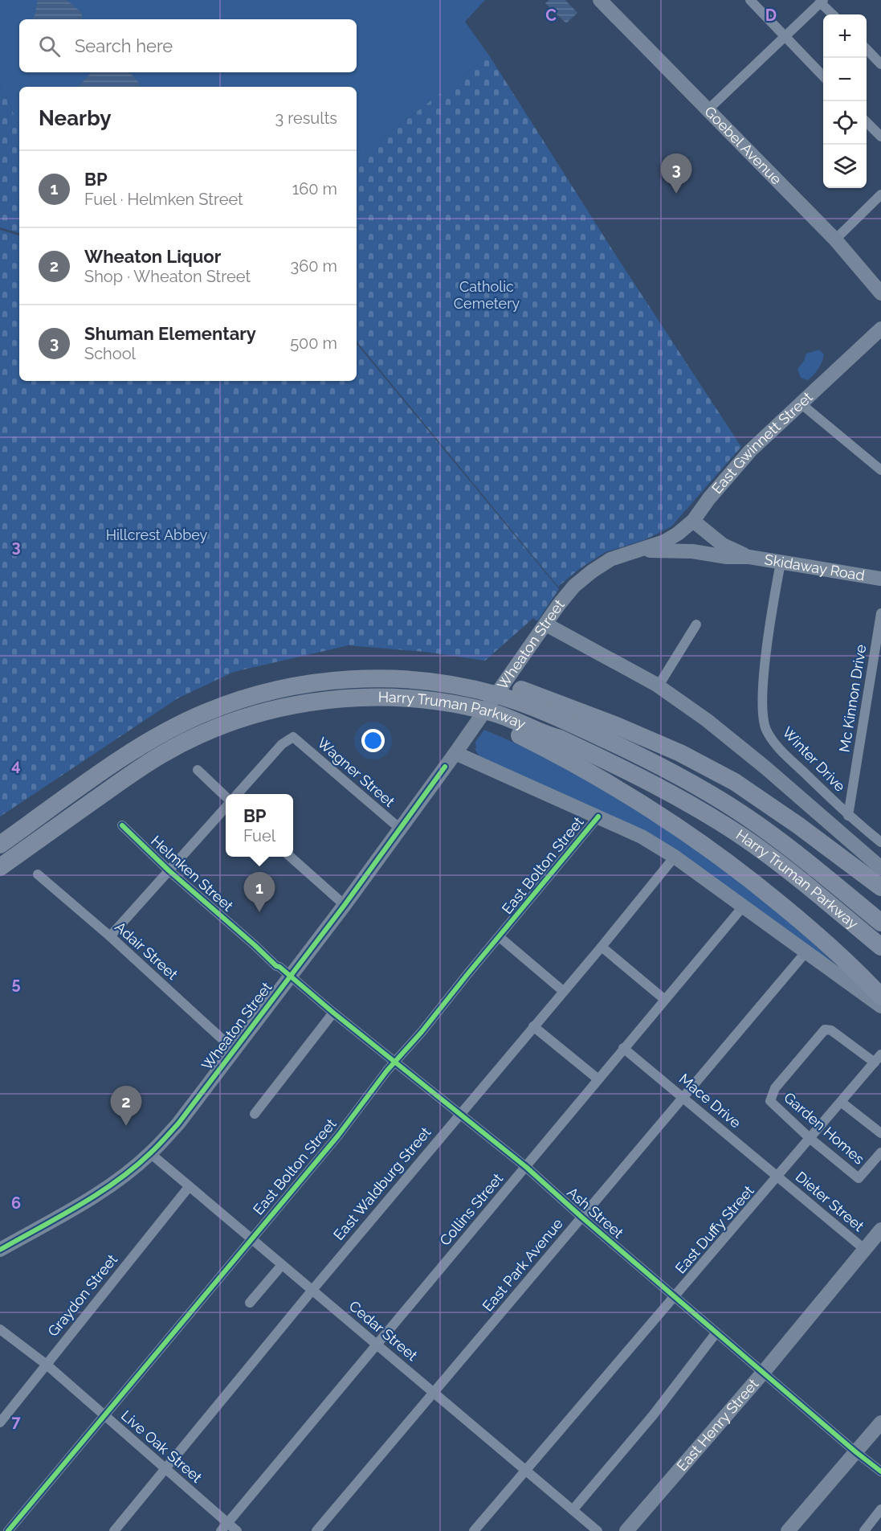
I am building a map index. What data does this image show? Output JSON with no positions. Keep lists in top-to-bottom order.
{
  "streets": {
    "highway": ["Harry Truman Parkway"],
    "main road": [
      "Goebel Avenue",
      "East Gwinnett Street",
      "Skidaway Road",
      "Wheaton Street",
      "East Henry Street"
    ],
    "street": [
      "Mc Kinnon Drive",
      "Winter Drive",
      "Wagner Street",
      "East Bolton Street",
      "Helmken Street",
      "Adair Street",
      "Mace Drive",
      "Garden Homes",
      "East Waldburg Street",
      "Dieter Street",
      "Collins Street",
      "Ash Street",
      "East Duffy Street",
      "East Park Avenue",
      "Graydon Street",
      "Cedar Street",
      "Live Oak Street"
    ]
  },
  "crossings": [
    ["East Gwinnett Street", "Skidaway Road"],
    ["East Gwinnett Street", "Wheaton Street"],
    ["Skidaway Road", "Wheaton Street"],
    ["Skidaway Road", "Winter Drive"],
    ["Wheaton Street", "Wagner Street"],
    ["Wheaton Street", "Helmken Street"],
    ["Wheaton Street", "Adair Street"],
    ["Wheaton Street", "Ash Street"],
    ["Wheaton Street", "Cedar Street"],
    ["Mc Kinnon Drive", "Winter Drive"],
    ["East Bolton Street", "Ash Street"],
    ["East Bolton Street", "Cedar Street"],
    ["East Bolton Street", "Live Oak Street"],
    ["Helmken Street", "Ash Street"],
    ["Mace Drive", "Dieter Street"],
    ["Mace Drive", "Collins Street"],
    ["Mace Drive", "East Duffy Street"],
    ["Mace Drive", "East Park Avenue"],
    ["Garden Homes", "East Duffy Street"],
    ["East Waldburg Street", "Ash Street"],
    ["East Waldburg Street", "Cedar Street"],
    ["East Waldburg Street", "Live Oak Street"],
    ["Dieter Street", "East Duffy Street"],
    ["Dieter Street", "East Henry Street"],
    ["Collins Street", "Ash Street"],
    ["Collins Street", "Cedar Street"],
    ["Collins Street", "Live Oak Street"],
    ["Ash Street", "East Duffy Street"],
    ["Ash Street", "East Park Avenue"],
    ["Ash Street", "East Henry Street"],
    ["East Duffy Street", "Cedar Street"],
    ["East Park Avenue", "Cedar Street"],
    ["Graydon Street", "Cedar Street"],
    ["Graydon Street", "Live Oak Street"]
  ],
  "parks": ["Catholic Cemetery", "Hillcrest Abbey"],
  "page": {
    "map_buttons": ["+", "−"],
    "search": "Search here",
    "heading": ["Nearby", "3 results"],
    "list": [
      {
        "mark": "1",
        "name": "BP",
        "note": "Fuel · Helmken Street",
        "value": "160 m"
      },
      {
        "mark": "2",
        "name": "Wheaton Liquor",
        "note": "Shop · Wheaton Street",
        "value": "360 m"
      },
      {
        "mark": "3",
        "name": "Shuman Elementary",
        "note": "School",
        "value": "500 m"
      }
    ],
    "pins": ["3", "1", "2"],
    "popup": ["BP", "Fuel"]
  },
  "grid": {
    "columns": ["C", "D"],
    "rows": [
      "3",
      "4",
      "5",
      "6",
      "7"
    ]
  }
}
